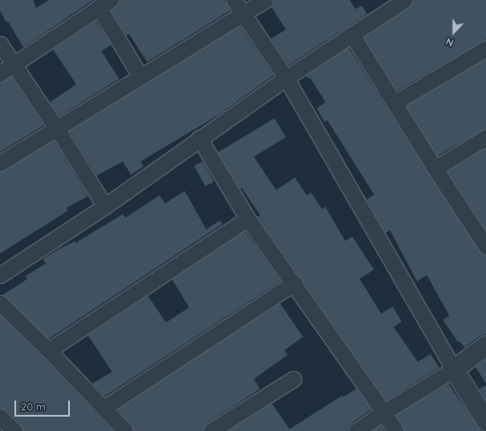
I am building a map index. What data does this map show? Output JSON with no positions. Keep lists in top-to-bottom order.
{
  "scale_bar": "20 m",
  "north": "bottom"
}
